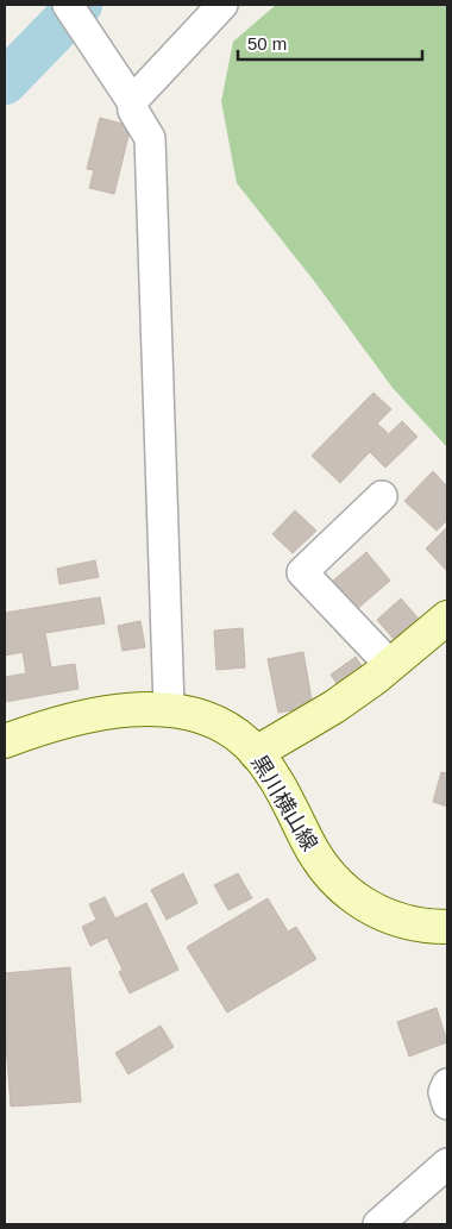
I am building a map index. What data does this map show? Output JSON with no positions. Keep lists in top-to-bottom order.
{
  "streets": {
    "main road": ["黒川横山線"]
  },
  "scale_bar": "50 m"
}
